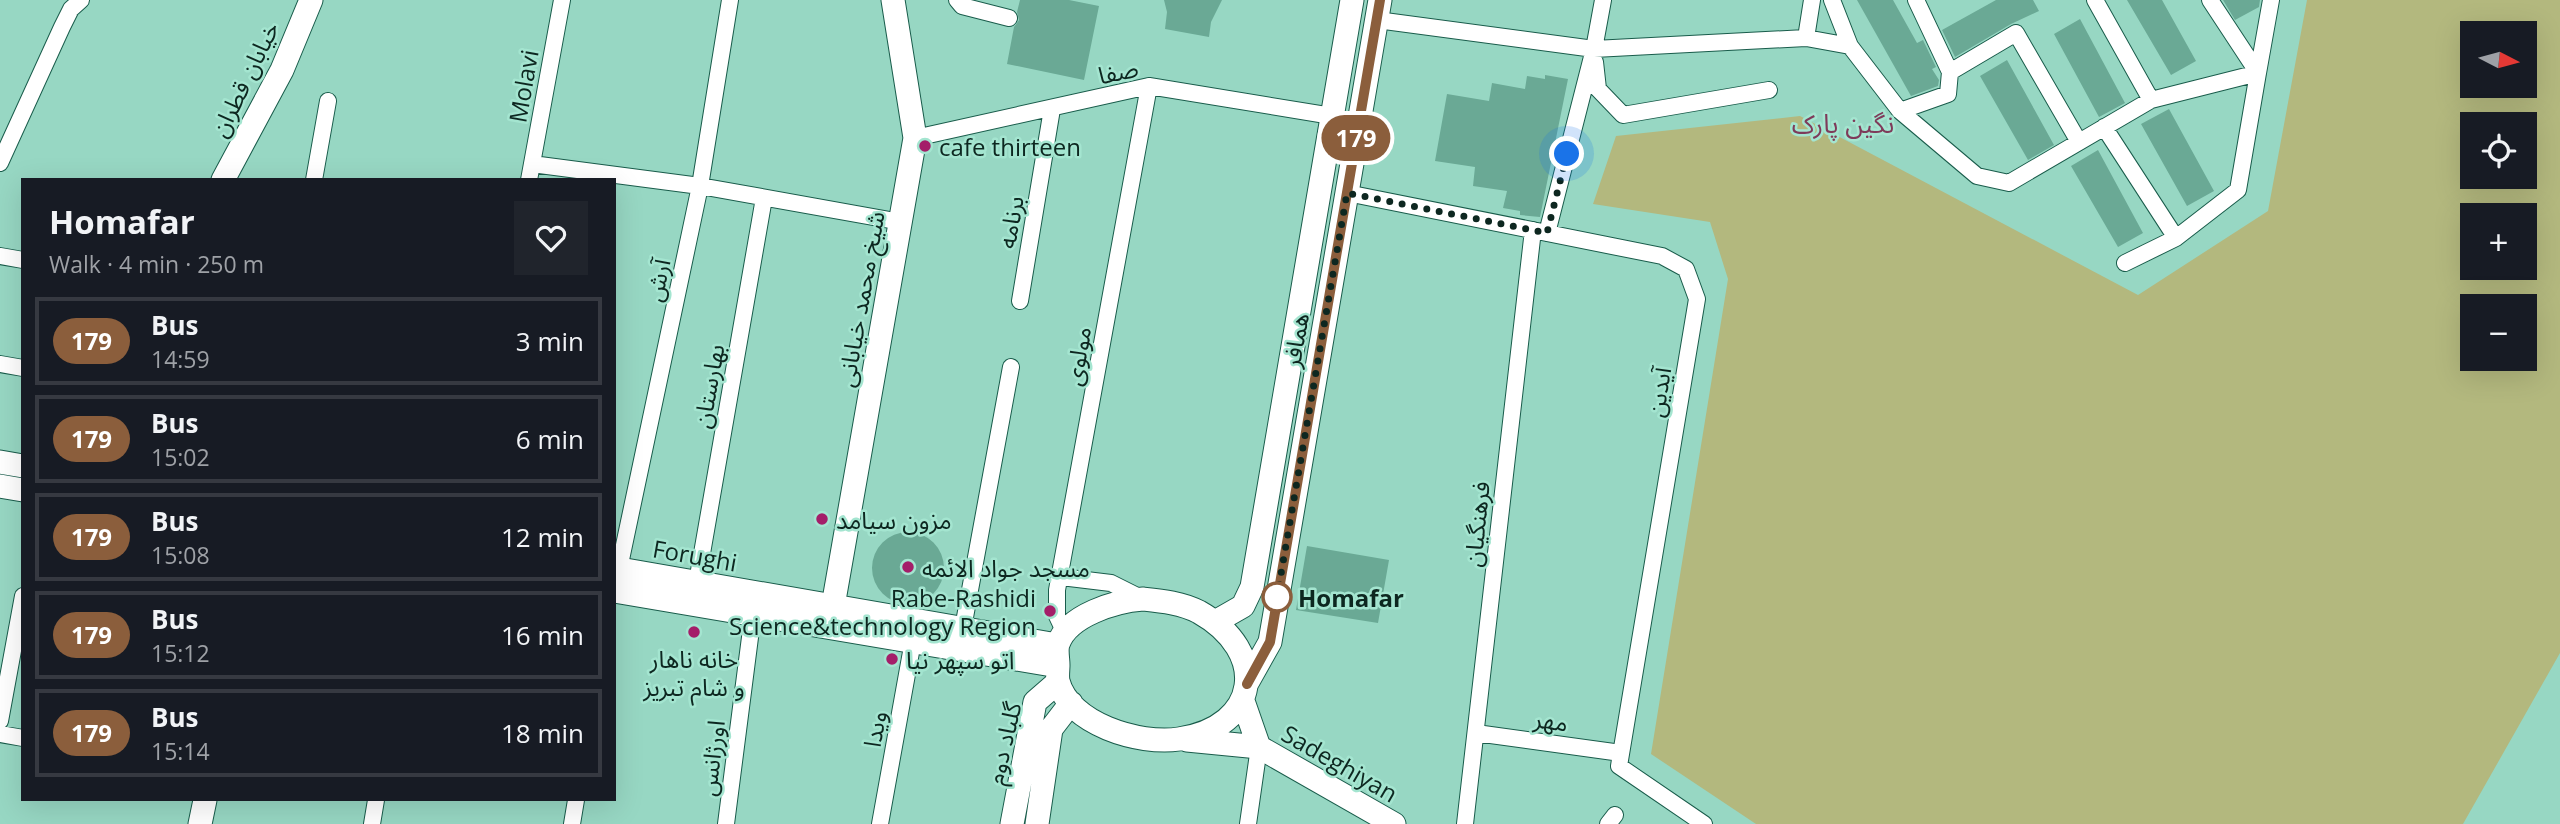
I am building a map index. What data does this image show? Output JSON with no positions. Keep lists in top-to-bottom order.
{
  "streets": {
    "main road": [
      "خیابان قطران",
      "شیخ محمد خیابانی",
      "همافر",
      "Forughi",
      "گلباد دوم",
      "Sadeghiyan"
    ],
    "street": [
      "صفا",
      "Molavi",
      "برنامه",
      "آرش",
      "مولوی",
      "بهارستان",
      "آیدین",
      "فرهنگیان",
      "مهر",
      "ویدا",
      "اورژانس"
    ]
  },
  "crossings": [
    ["صفا", "برنامه"],
    ["صفا", "شیخ محمد خیابانی"],
    ["صفا", "همافر"],
    ["صفا", "مولوی"],
    ["آرش", "Forughi"],
    ["شیخ محمد خیابانی", "Forughi"],
    ["همافر", "مولوی"],
    ["همافر", "آیدین"],
    ["همافر", "Forughi"],
    ["همافر", "گلباد دوم"],
    ["مولوی", "Forughi"],
    ["مولوی", "گلباد دوم"],
    ["بهارستان", "Forughi"],
    ["آیدین", "فرهنگیان"],
    ["آیدین", "مهر"],
    ["فرهنگیان", "مهر"],
    ["Forughi", "ویدا"],
    ["Forughi", "گلباد دوم"],
    ["Forughi", "اورژانس"]
  ],
  "districts": ["نگین پارک"],
  "places": [
    "cafe thirteen",
    "مزون سیامد",
    "مسجد جواد الائمه",
    "Homafar",
    "Rabe-Rashidi Science&technology Region",
    "خانه ناهار و شام تبریز",
    "اتو سپهر نیا"
  ],
  "lines": ["bus line 179"],
  "north": "right",
  "page": {
    "on_map": "179",
    "map_buttons": ["+", "−"],
    "heading": ["Homafar", "Walk · 4 min · 250 m"],
    "list": [
      {
        "mark": "179",
        "name": "Bus",
        "note": "14:59",
        "value": "3 min"
      },
      {
        "mark": "179",
        "name": "Bus",
        "note": "15:02",
        "value": "6 min"
      },
      {
        "mark": "179",
        "name": "Bus",
        "note": "15:08",
        "value": "12 min"
      },
      {
        "mark": "179",
        "name": "Bus",
        "note": "15:12",
        "value": "16 min"
      },
      {
        "mark": "179",
        "name": "Bus",
        "note": "15:14",
        "value": "18 min"
      }
    ]
  }
}
